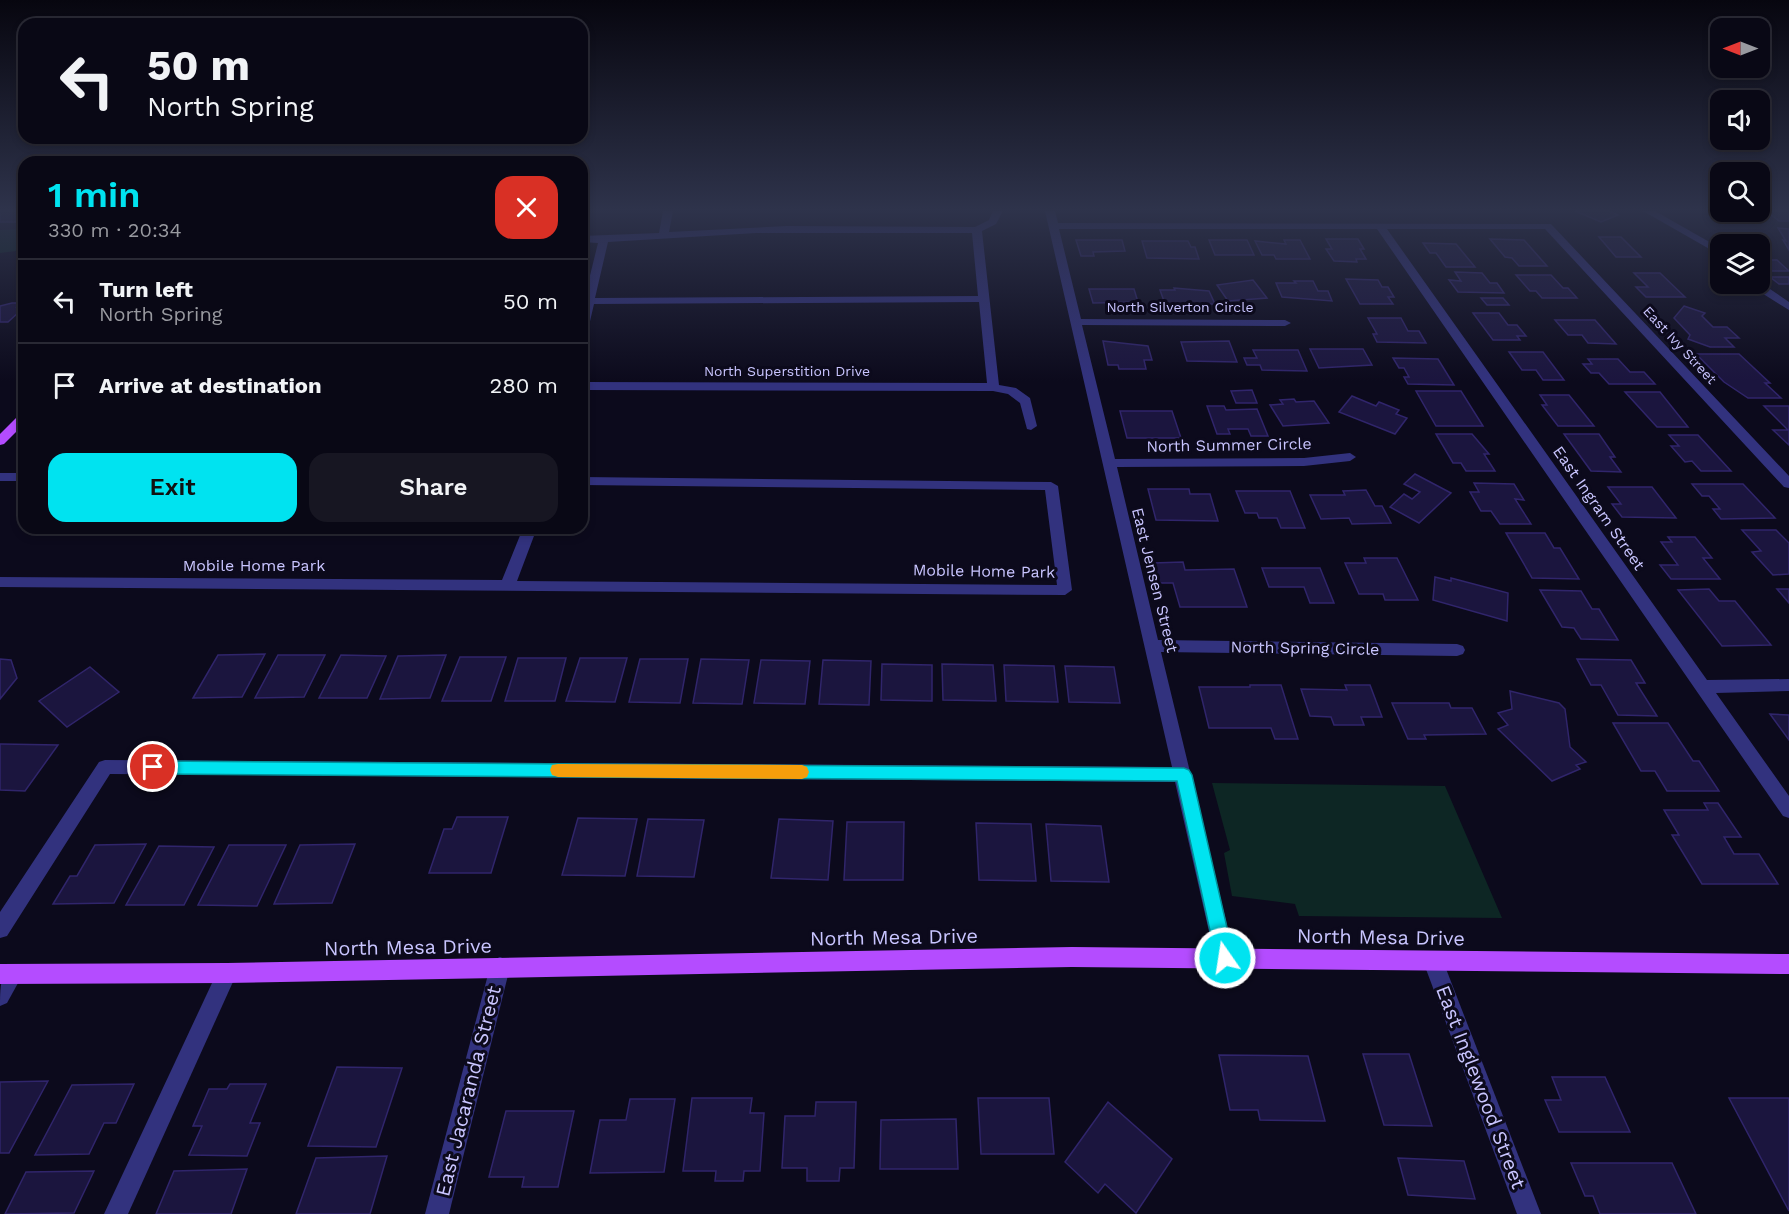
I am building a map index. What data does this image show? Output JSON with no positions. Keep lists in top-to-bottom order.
{
  "streets": {
    "main road": ["North Mesa Drive"],
    "street": [
      "North Silverton Circle",
      "East Ivy Street",
      "North Superstition Drive",
      "North Summer Circle",
      "East Ingram Street",
      "Mobile Home Park",
      "East Jensen Street",
      "North Spring Circle",
      "East Inglewood Street",
      "East Jacaranda Street"
    ]
  },
  "crossings": [
    ["North Silverton Circle", "East Jensen Street"],
    ["North Summer Circle", "East Jensen Street"],
    ["East Jensen Street", "North Spring Circle"],
    ["East Jensen Street", "North Mesa Drive"],
    ["North Mesa Drive", "East Inglewood Street"],
    ["North Mesa Drive", "East Jacaranda Street"]
  ],
  "north": "left",
  "page": {
    "turn": ["50 m", "North Spring"],
    "heading": ["1 min", "330 m · 20:34"],
    "list": [
      {
        "name": "Turn left",
        "note": "North Spring",
        "value": "50 m"
      },
      {
        "name": "Arrive at destination",
        "value": "280 m"
      }
    ],
    "buttons": ["Exit", "Share"]
  }
}
